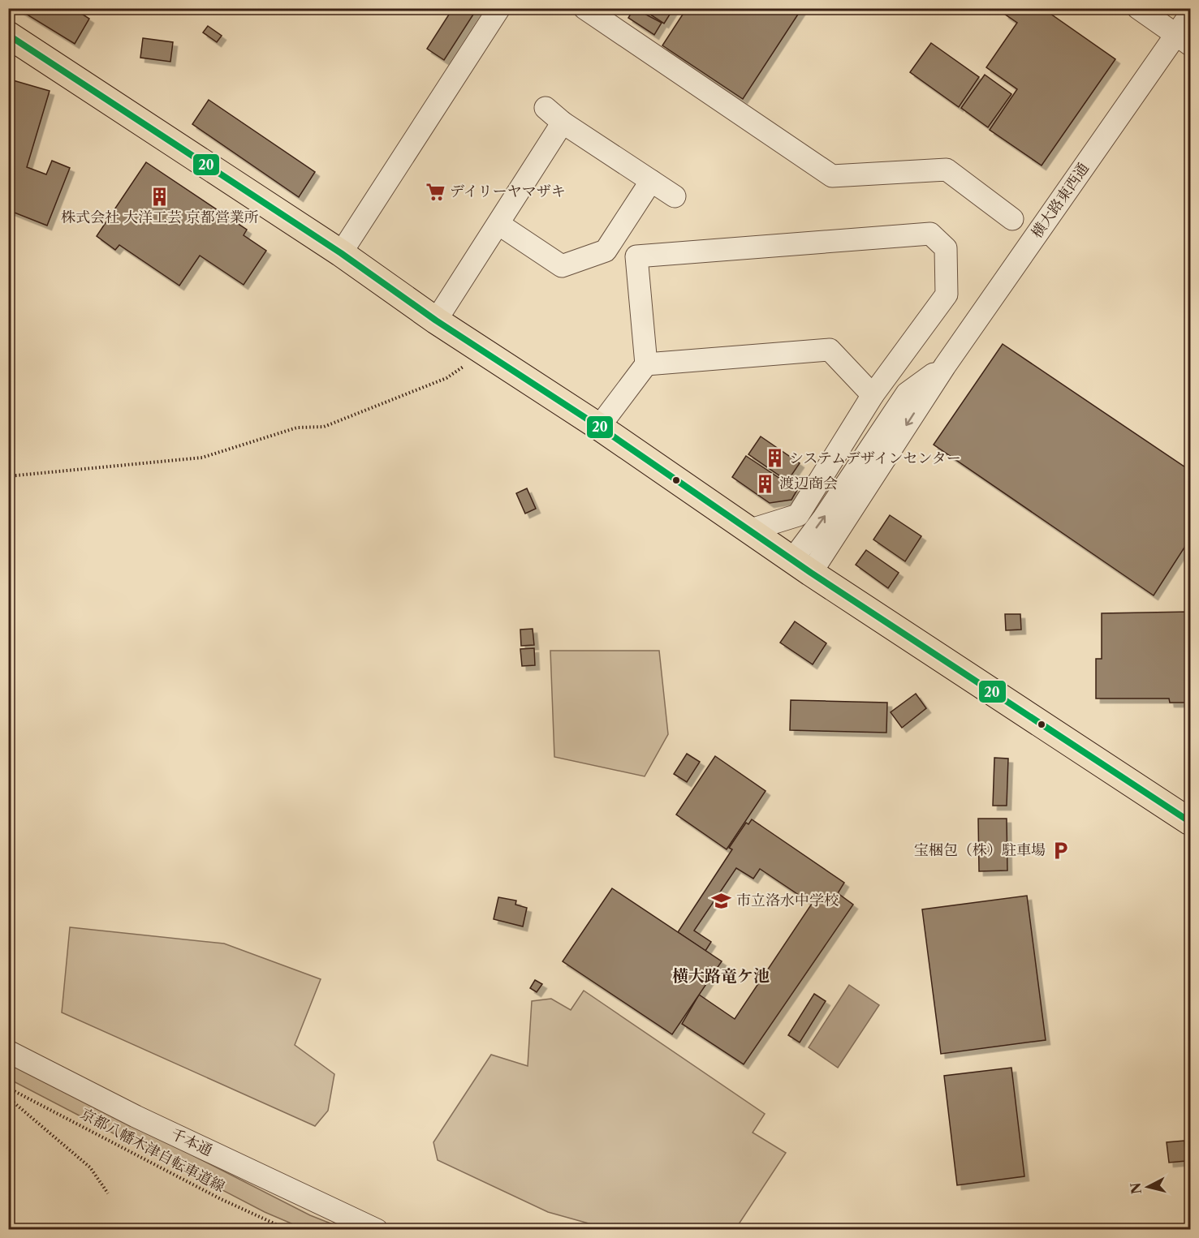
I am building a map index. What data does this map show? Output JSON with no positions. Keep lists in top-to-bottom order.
{
  "streets": {
    "street": ["横大路東西通", "千本通"],
    "path": ["京都八幡木津自転車道線"]
  },
  "districts": ["横大路竜ケ池"],
  "places": {
    "supermarket": ["デイリーヤマザキ"],
    "building": ["株式会社 大洋工芸 京都営業所", "システムデザインセンター", "渡辺商会"],
    "parking": ["宝梱包（株）駐車場"],
    "school or university": ["市立洛水中学校"]
  },
  "lines": ["transit line 20"],
  "north": "left"
}
